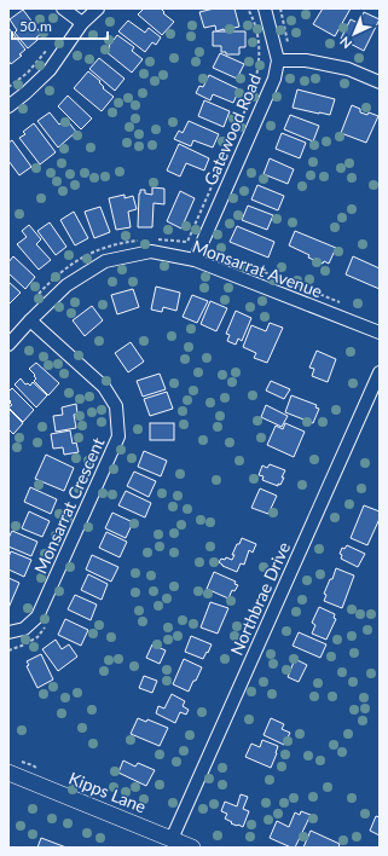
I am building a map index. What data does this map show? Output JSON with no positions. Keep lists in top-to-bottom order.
{
  "streets": {
    "street": [
      "Gatewood Road",
      "Monsarrat Avenue",
      "Monsarrat Crescent",
      "Northbrae Drive",
      "Kipps Lane"
    ]
  },
  "crossings": [
    ["Gatewood Road", "Monsarrat Avenue"],
    ["Monsarrat Avenue", "Monsarrat Crescent"],
    ["Northbrae Drive", "Kipps Lane"]
  ],
  "scale_bar": "50 m",
  "north": "bottom left"
}
